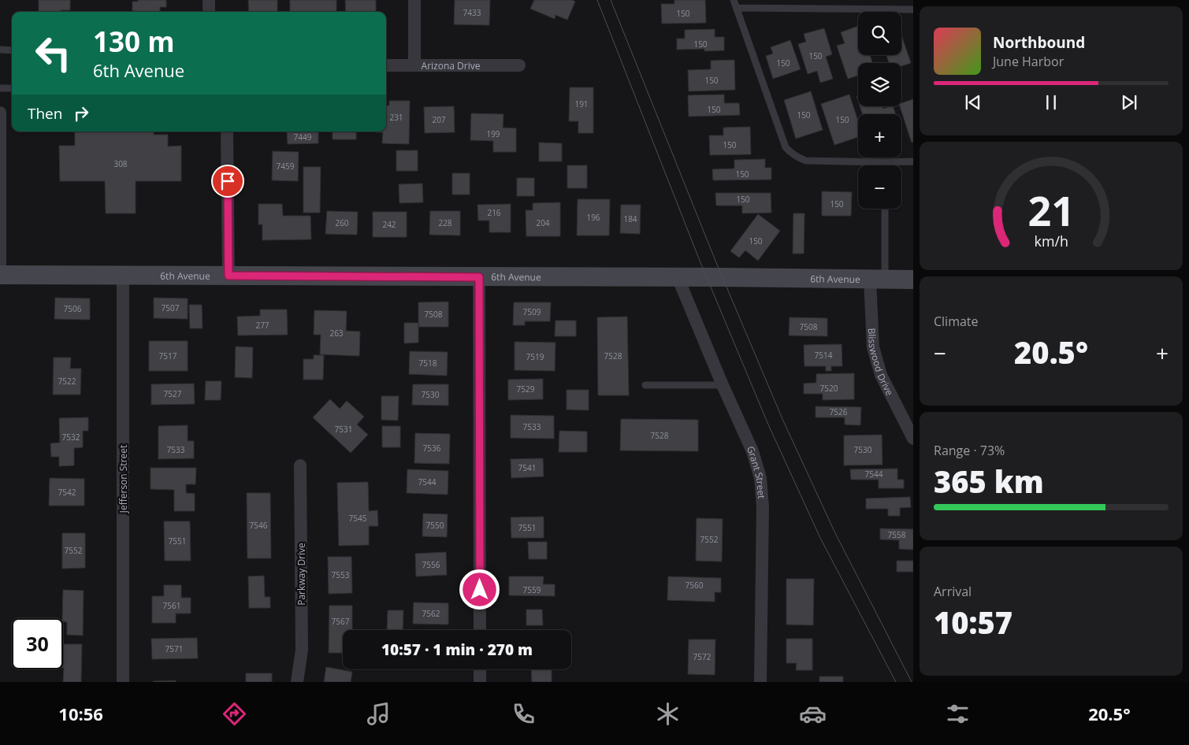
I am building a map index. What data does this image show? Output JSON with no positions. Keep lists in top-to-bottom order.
{
  "streets": {
    "street": [
      "Arizona Drive",
      "6th Avenue",
      "Blisswood Drive",
      "Grant Street",
      "Jefferson Street",
      "Parkway Drive"
    ]
  },
  "crossings": [
    ["6th Avenue", "Blisswood Drive"],
    ["6th Avenue", "Grant Street"],
    ["6th Avenue", "Jefferson Street"]
  ],
  "house_numbers": [
    "7433",
    "150",
    "150",
    "150",
    "150",
    "150",
    "191",
    "150",
    "150",
    "231",
    "207",
    "150",
    "199",
    "7449",
    "150",
    "308",
    "7459",
    "150",
    "150",
    "150",
    "216",
    "196",
    "184",
    "260",
    "228",
    "204",
    "242",
    "150",
    "7507",
    "7506",
    "7509",
    "7508",
    "277",
    "7508",
    "263",
    "7514",
    "7517",
    "7528",
    "7519",
    "7518",
    "7522",
    "7520",
    "7529",
    "7527",
    "7530",
    "7526",
    "7533",
    "7531",
    "7528",
    "7532",
    "7536",
    "7533",
    "7530",
    "7541",
    "7544",
    "7544",
    "7542",
    "7545",
    "7546",
    "7550",
    "7551",
    "7558",
    "7552",
    "7551",
    "7552",
    "7556",
    "7553",
    "7560",
    "7559",
    "7561",
    "7562",
    "7567",
    "7571",
    "7572"
  ],
  "page": {
    "map_buttons": ["+", "−"],
    "turn": ["130 m", "6th Avenue"],
    "song": ["Northbound", "June Harbor"],
    "then": "Then",
    "tile": [
      "Climate",
      ["Range · 73%", "365 km"],
      ["Arrival", "10:57"]
    ],
    "heat": ["−", "20.5°", "+"],
    "limit": "30",
    "trip": "10:57 · 1 min · 270 m",
    "tabs": ["10:56", "20.5°"],
    "gauge": ["21", "km/h"]
  }
}
